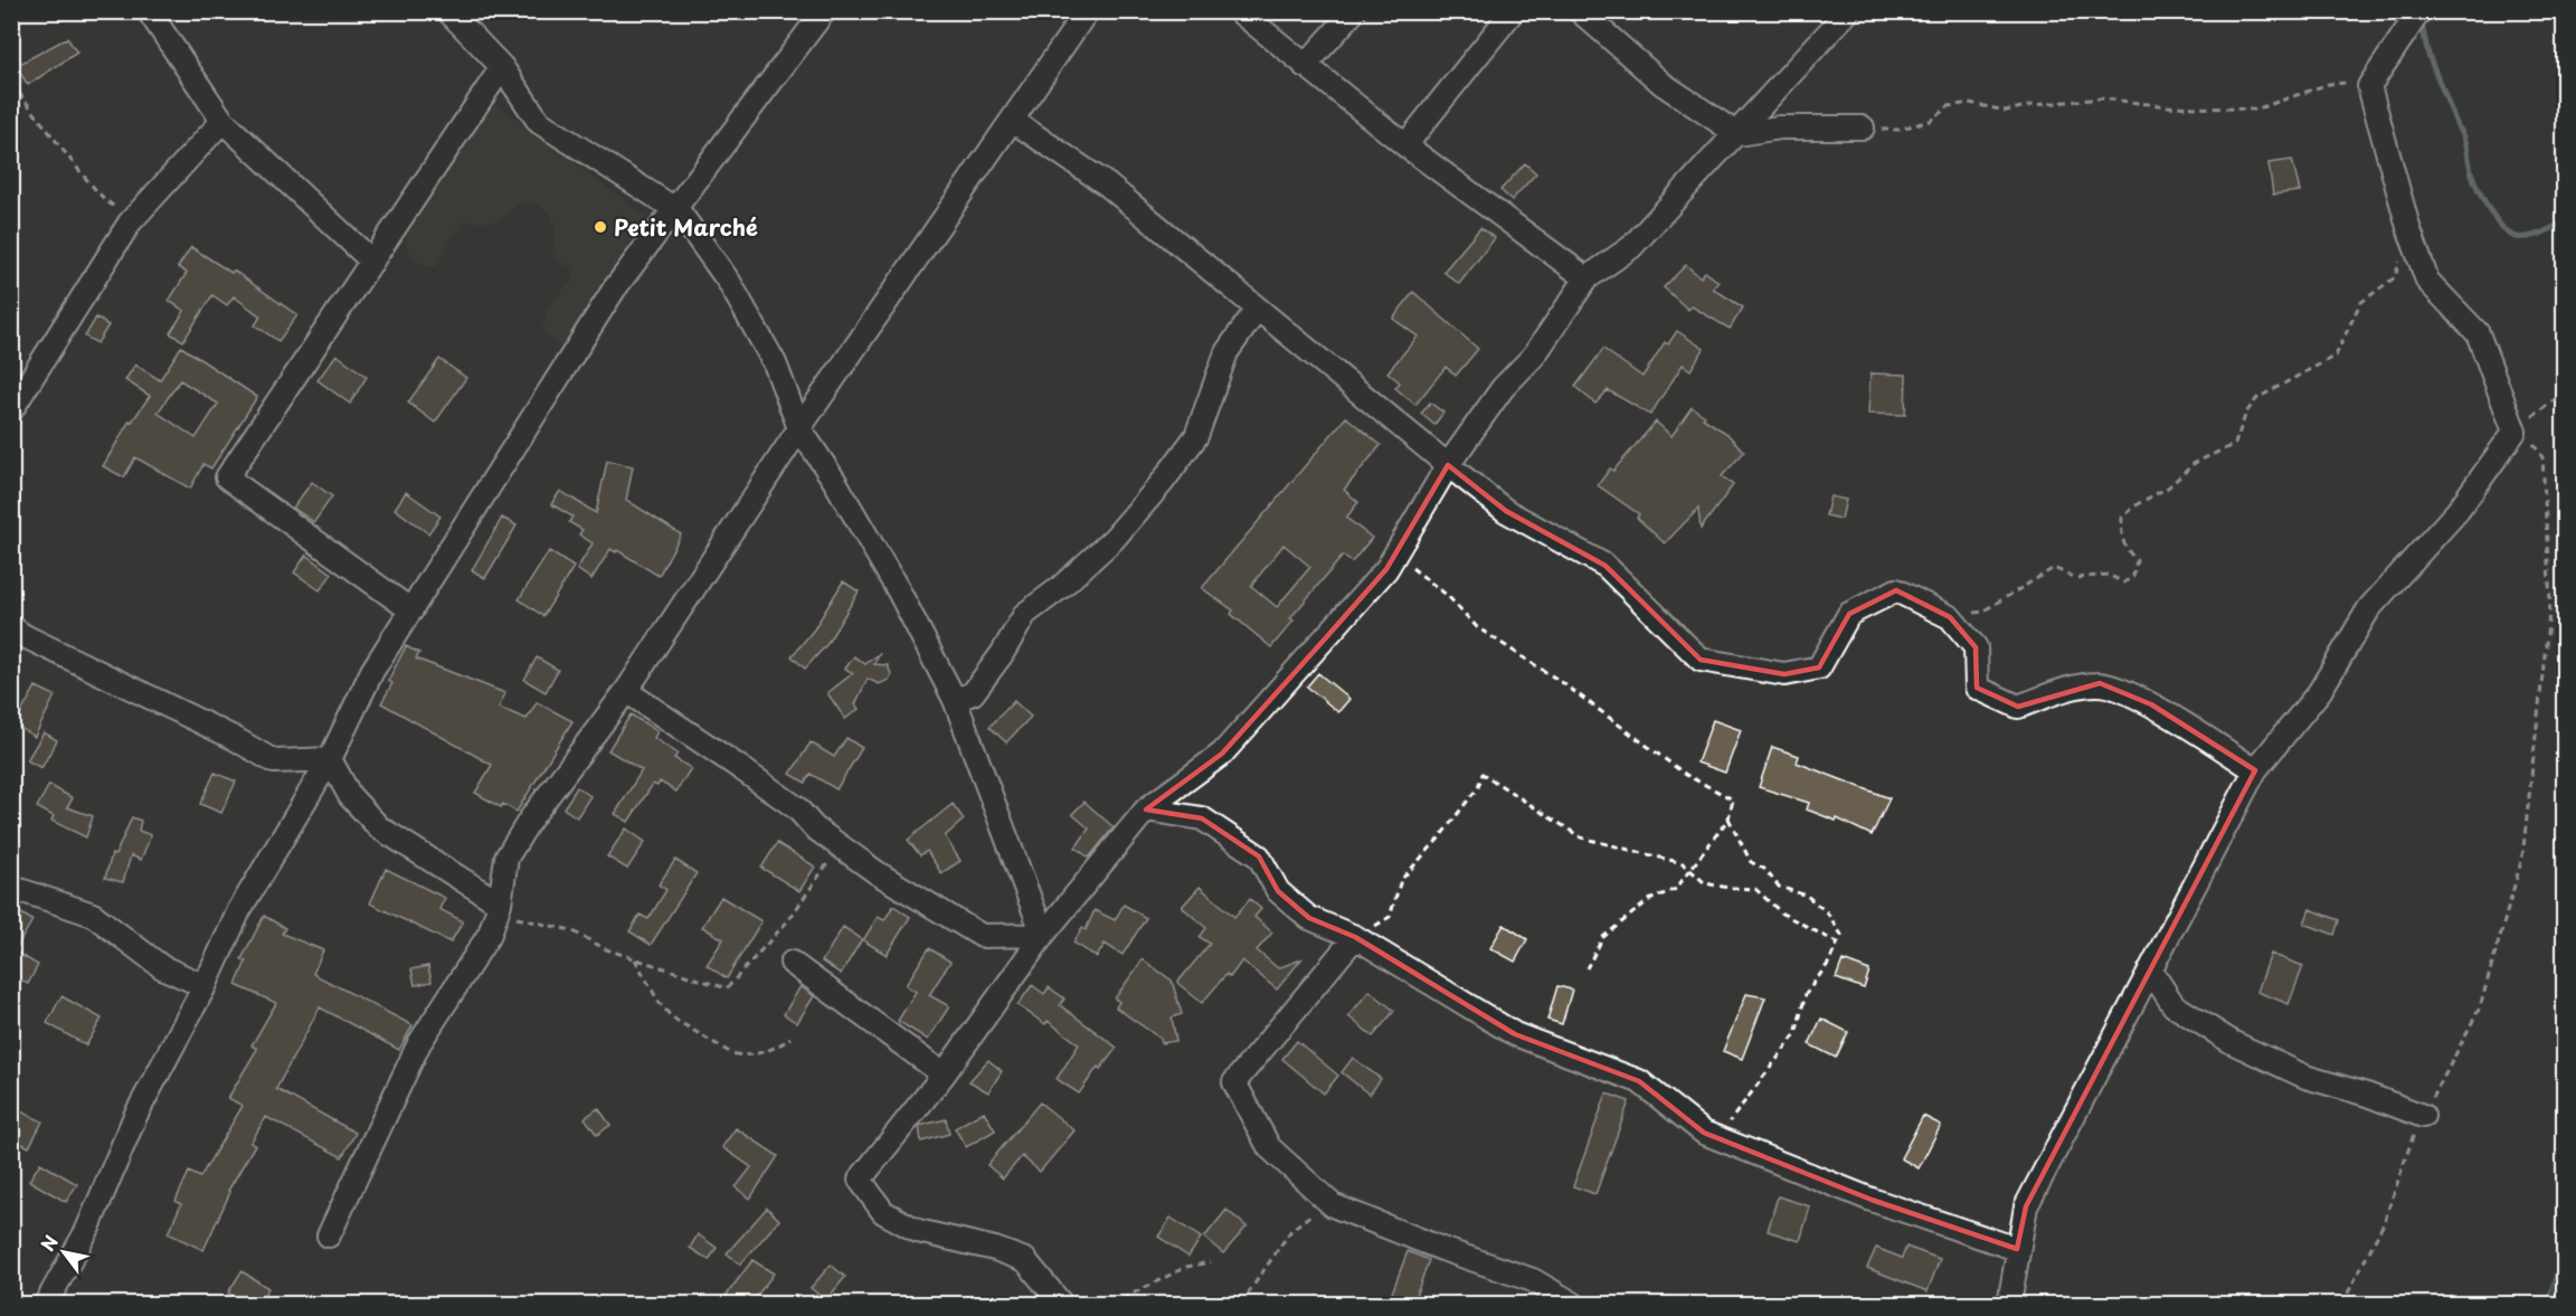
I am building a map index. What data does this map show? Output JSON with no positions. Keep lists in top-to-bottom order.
{
  "places": ["Petit Marché"],
  "north": "top left"
}
